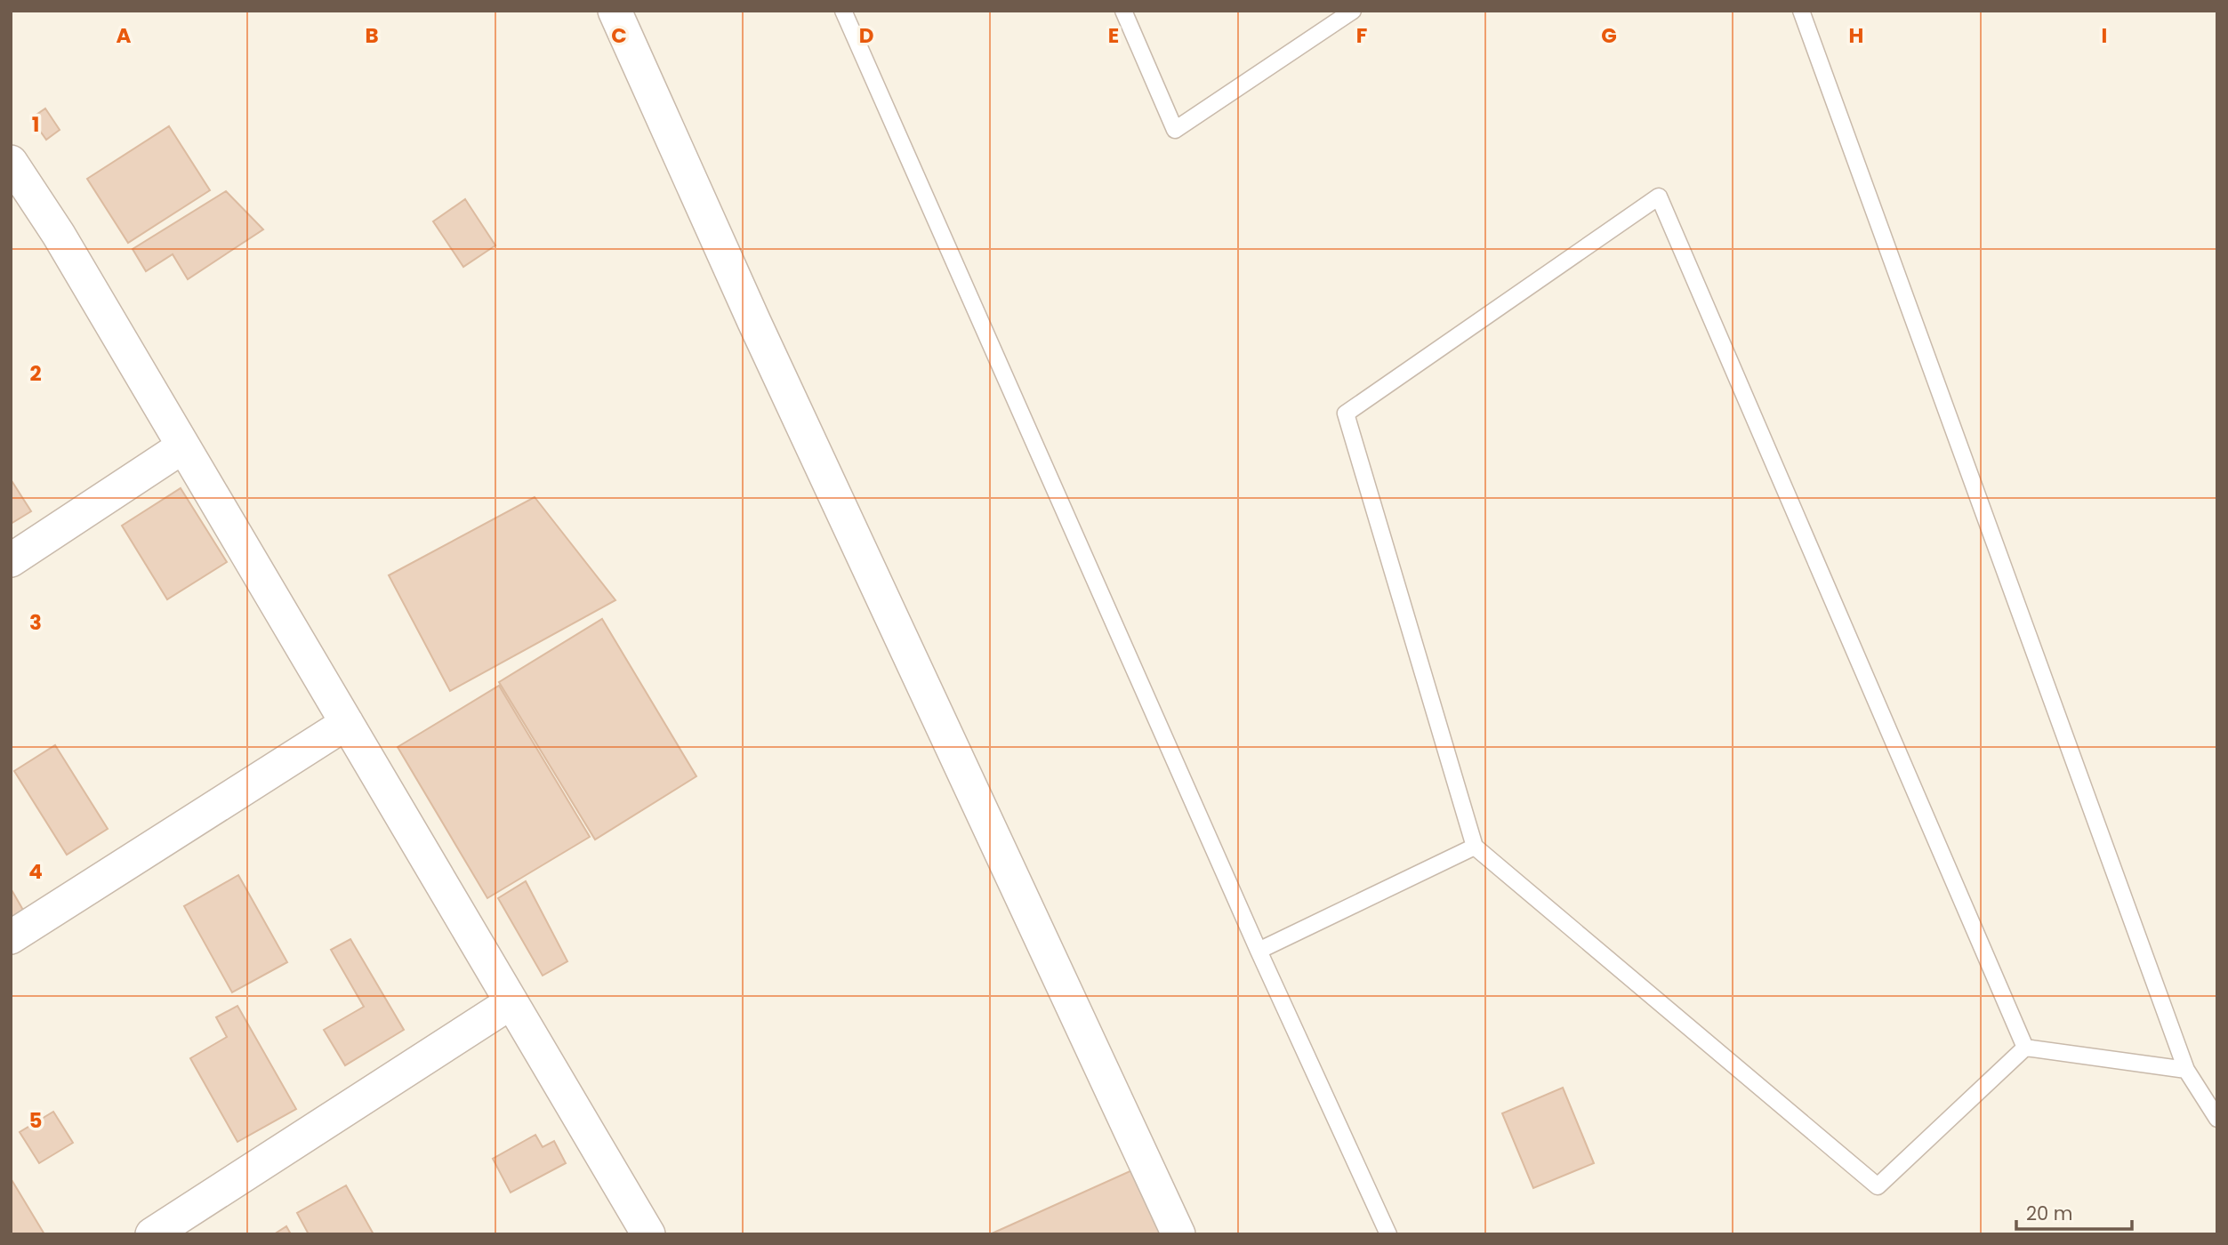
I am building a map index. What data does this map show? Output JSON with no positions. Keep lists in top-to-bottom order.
{
  "scale_bar": "20 m",
  "grid": {
    "columns": [
      "A",
      "B",
      "C",
      "D",
      "E",
      "F",
      "G",
      "H",
      "I"
    ],
    "rows": [
      "1",
      "2",
      "3",
      "4",
      "5"
    ]
  }
}
